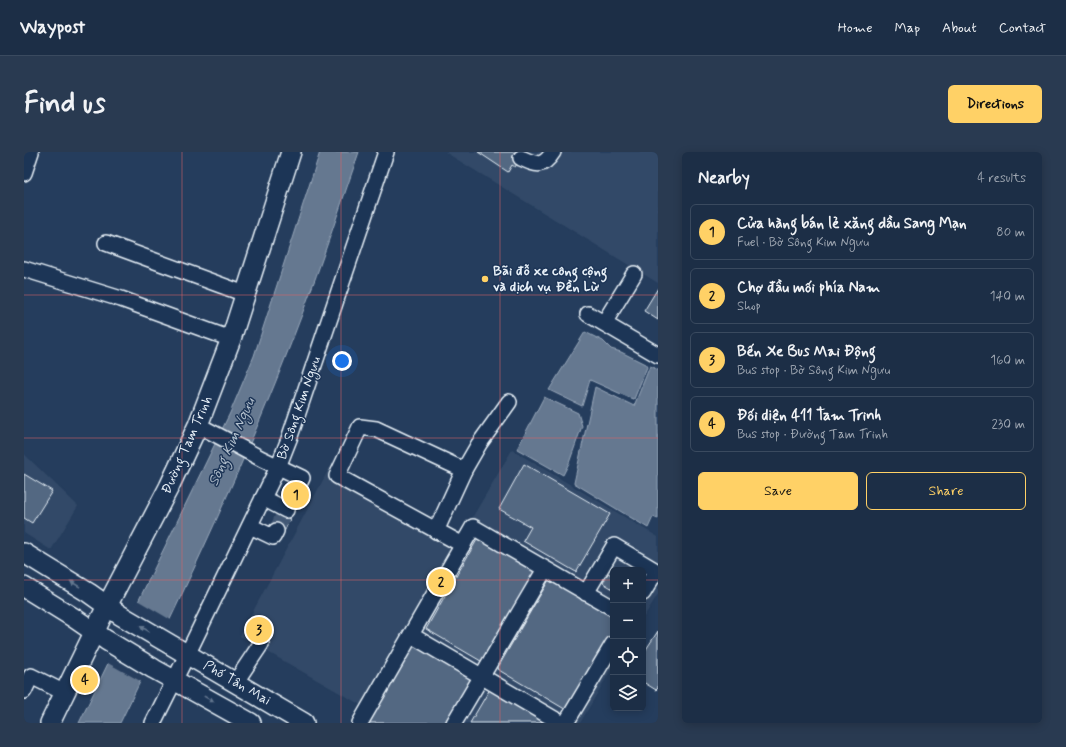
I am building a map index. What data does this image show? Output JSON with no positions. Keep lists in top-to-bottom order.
{
  "streets": {
    "main road": ["Đường Tam Trinh", "Phố Tân Mai"],
    "street": ["Bờ Sông Kim Ngưu"]
  },
  "crossings": [
    ["Bờ Sông Kim Ngưu", "Phố Tân Mai"],
    ["Đường Tam Trinh", "Phố Tân Mai"]
  ],
  "water": ["Sông Kim Ngưu"],
  "places": ["Bãi đỗ xe công cộng và dịch vụ Đền Lừ"],
  "page": {
    "header": "Waypost",
    "nav": [
      "Home",
      "Map",
      "About",
      "Contact"
    ],
    "buttons": [
      "Directions",
      ["Save", "Share"]
    ],
    "title": "Find us",
    "heading": ["Nearby", "4 results"],
    "list": [
      {
        "mark": "1",
        "name": "Cửa hàng bán lẻ xăng dầu Sang Mạn",
        "note": "Fuel · Bờ Sông Kim Ngưu",
        "value": "80 m"
      },
      {
        "mark": "2",
        "name": "Chợ đầu mối phía Nam",
        "note": "Shop",
        "value": "140 m"
      },
      {
        "mark": "3",
        "name": "Bến Xe Bus Mai Động",
        "note": "Bus stop · Bờ Sông Kim Ngưu",
        "value": "160 m"
      },
      {
        "mark": "4",
        "name": "Đối diện 411 Tam Trinh",
        "note": "Bus stop · Đường Tam Trinh",
        "value": "230 m"
      }
    ],
    "pins": [
      "1",
      "2",
      "3",
      "4"
    ],
    "map_buttons": ["+", "−"]
  }
}
